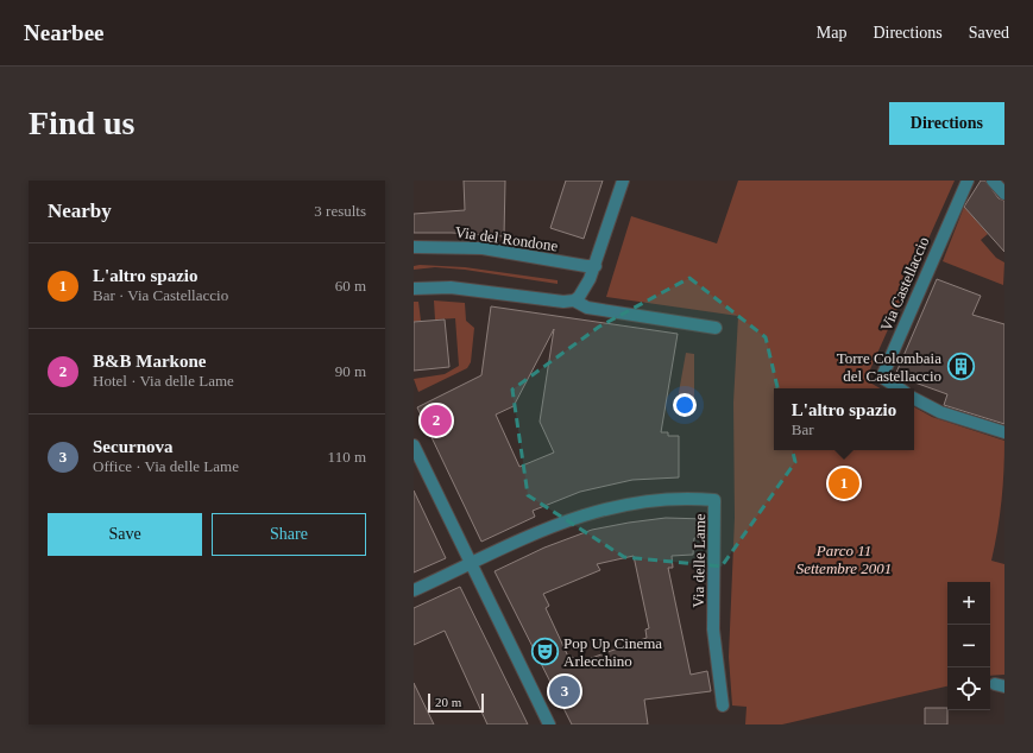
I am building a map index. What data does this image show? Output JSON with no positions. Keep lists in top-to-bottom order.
{
  "streets": {
    "street": ["Via del Rondone", "Via Castellaccio", "Via delle Lame"]
  },
  "parks": ["Parco 11 Settembre 2001"],
  "places": {
    "building": ["Torre Colombaia del Castellaccio"],
    "theatre": ["Pop Up Cinema Arlecchino"]
  },
  "scale_bar": "20 m",
  "page": {
    "header": "Nearbee",
    "nav": ["Map", "Directions", "Saved"],
    "buttons": [
      "Directions",
      ["Save", "Share"]
    ],
    "title": "Find us",
    "heading": ["Nearby", "3 results"],
    "list": [
      {
        "mark": "1",
        "name": "L'altro spazio",
        "note": "Bar · Via Castellaccio",
        "value": "60 m"
      },
      {
        "mark": "2",
        "name": "B&B Markone",
        "note": "Hotel · Via delle Lame",
        "value": "90 m"
      },
      {
        "mark": "3",
        "name": "Securnova",
        "note": "Office · Via delle Lame",
        "value": "110 m"
      }
    ],
    "popup": ["L'altro spazio", "Bar"],
    "pins": ["2", "1", "3"],
    "map_buttons": ["+", "−"],
    "scale": "20 m"
  }
}
